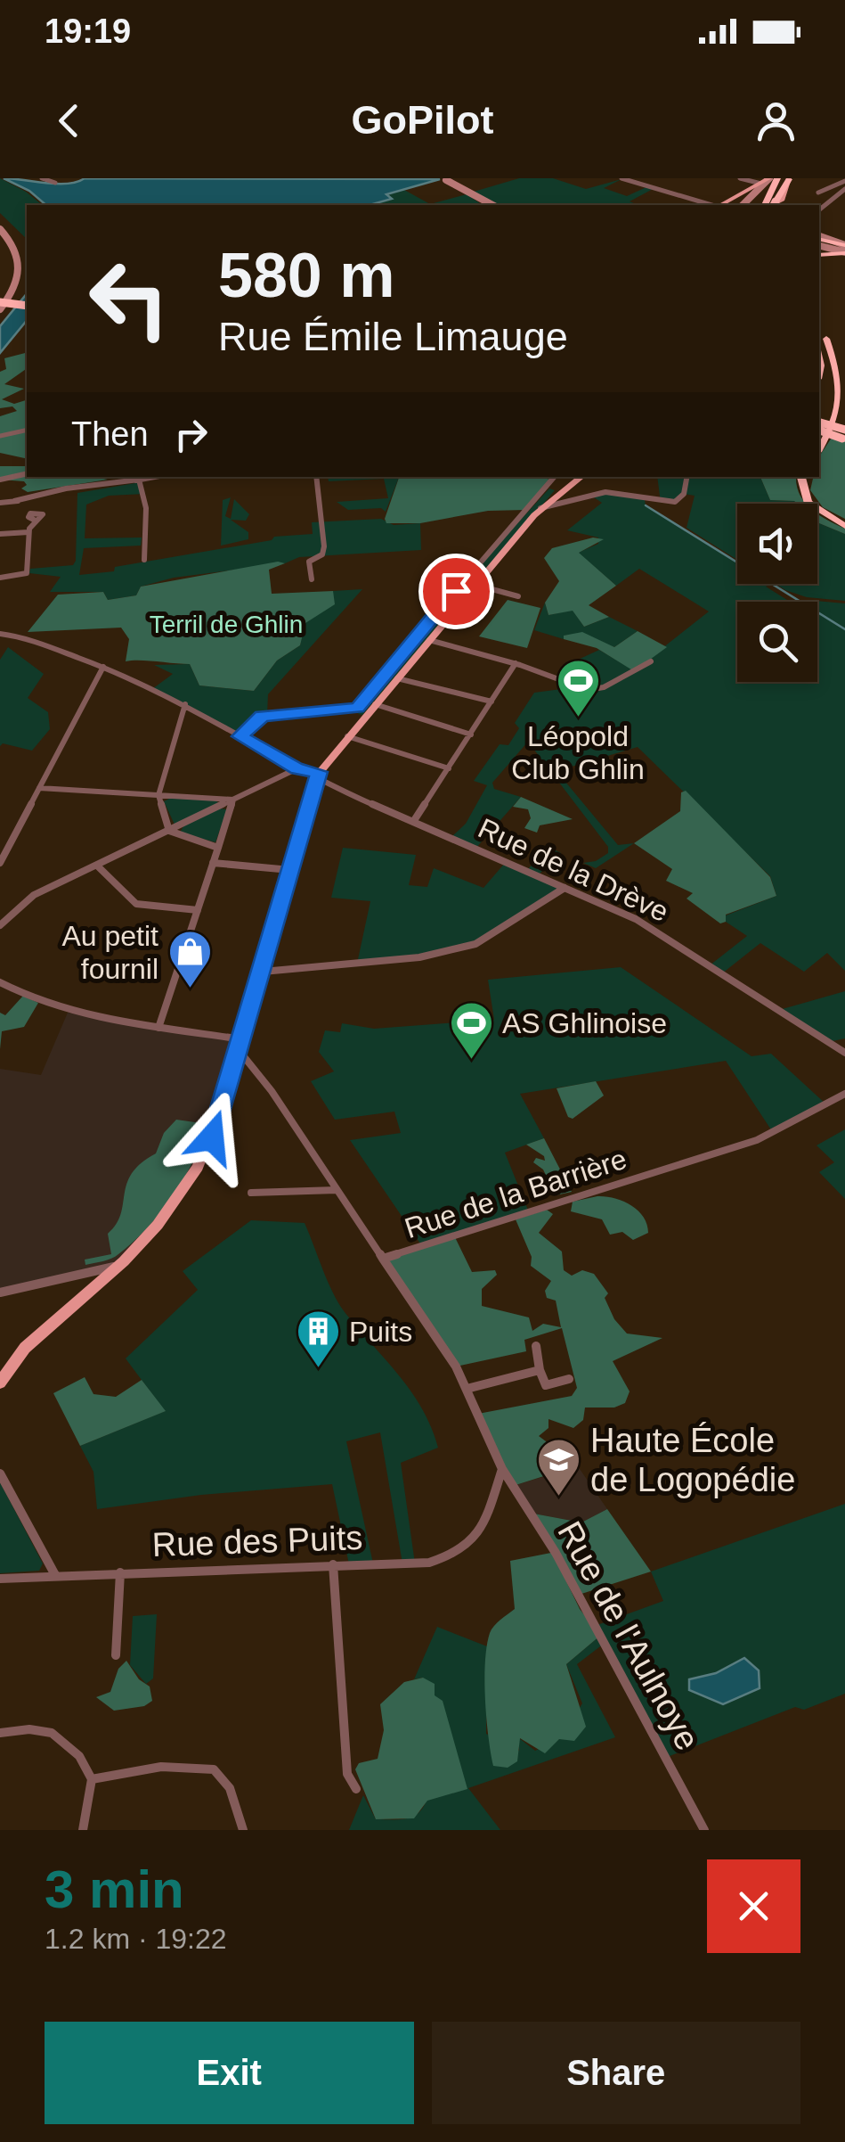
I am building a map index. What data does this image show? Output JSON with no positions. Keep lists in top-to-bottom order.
{
  "streets": {
    "street": [
      "Rue de la Drève",
      "Rue de la Barrière",
      "Rue des Puits",
      "Rue de l'Aulnoye"
    ]
  },
  "crossings": [
    ["Rue de la Barrière", "Rue de l'Aulnoye"],
    ["Rue des Puits", "Rue de l'Aulnoye"]
  ],
  "parks": ["Terril de Ghlin"],
  "places": {
    "sports": ["Léopold Club Ghlin", "AS Ghlinoise"],
    "shop": ["Au petit fournil"],
    "building": ["Puits"],
    "school or university": ["Haute École de Logopédie"]
  },
  "page": {
    "status": "19:19",
    "header": "GoPilot",
    "turn": ["580 m", "Rue Émile Limauge"],
    "then": "Then",
    "heading": ["3 min", "1.2 km · 19:22"],
    "buttons": ["Exit", "Share"]
  }
}
